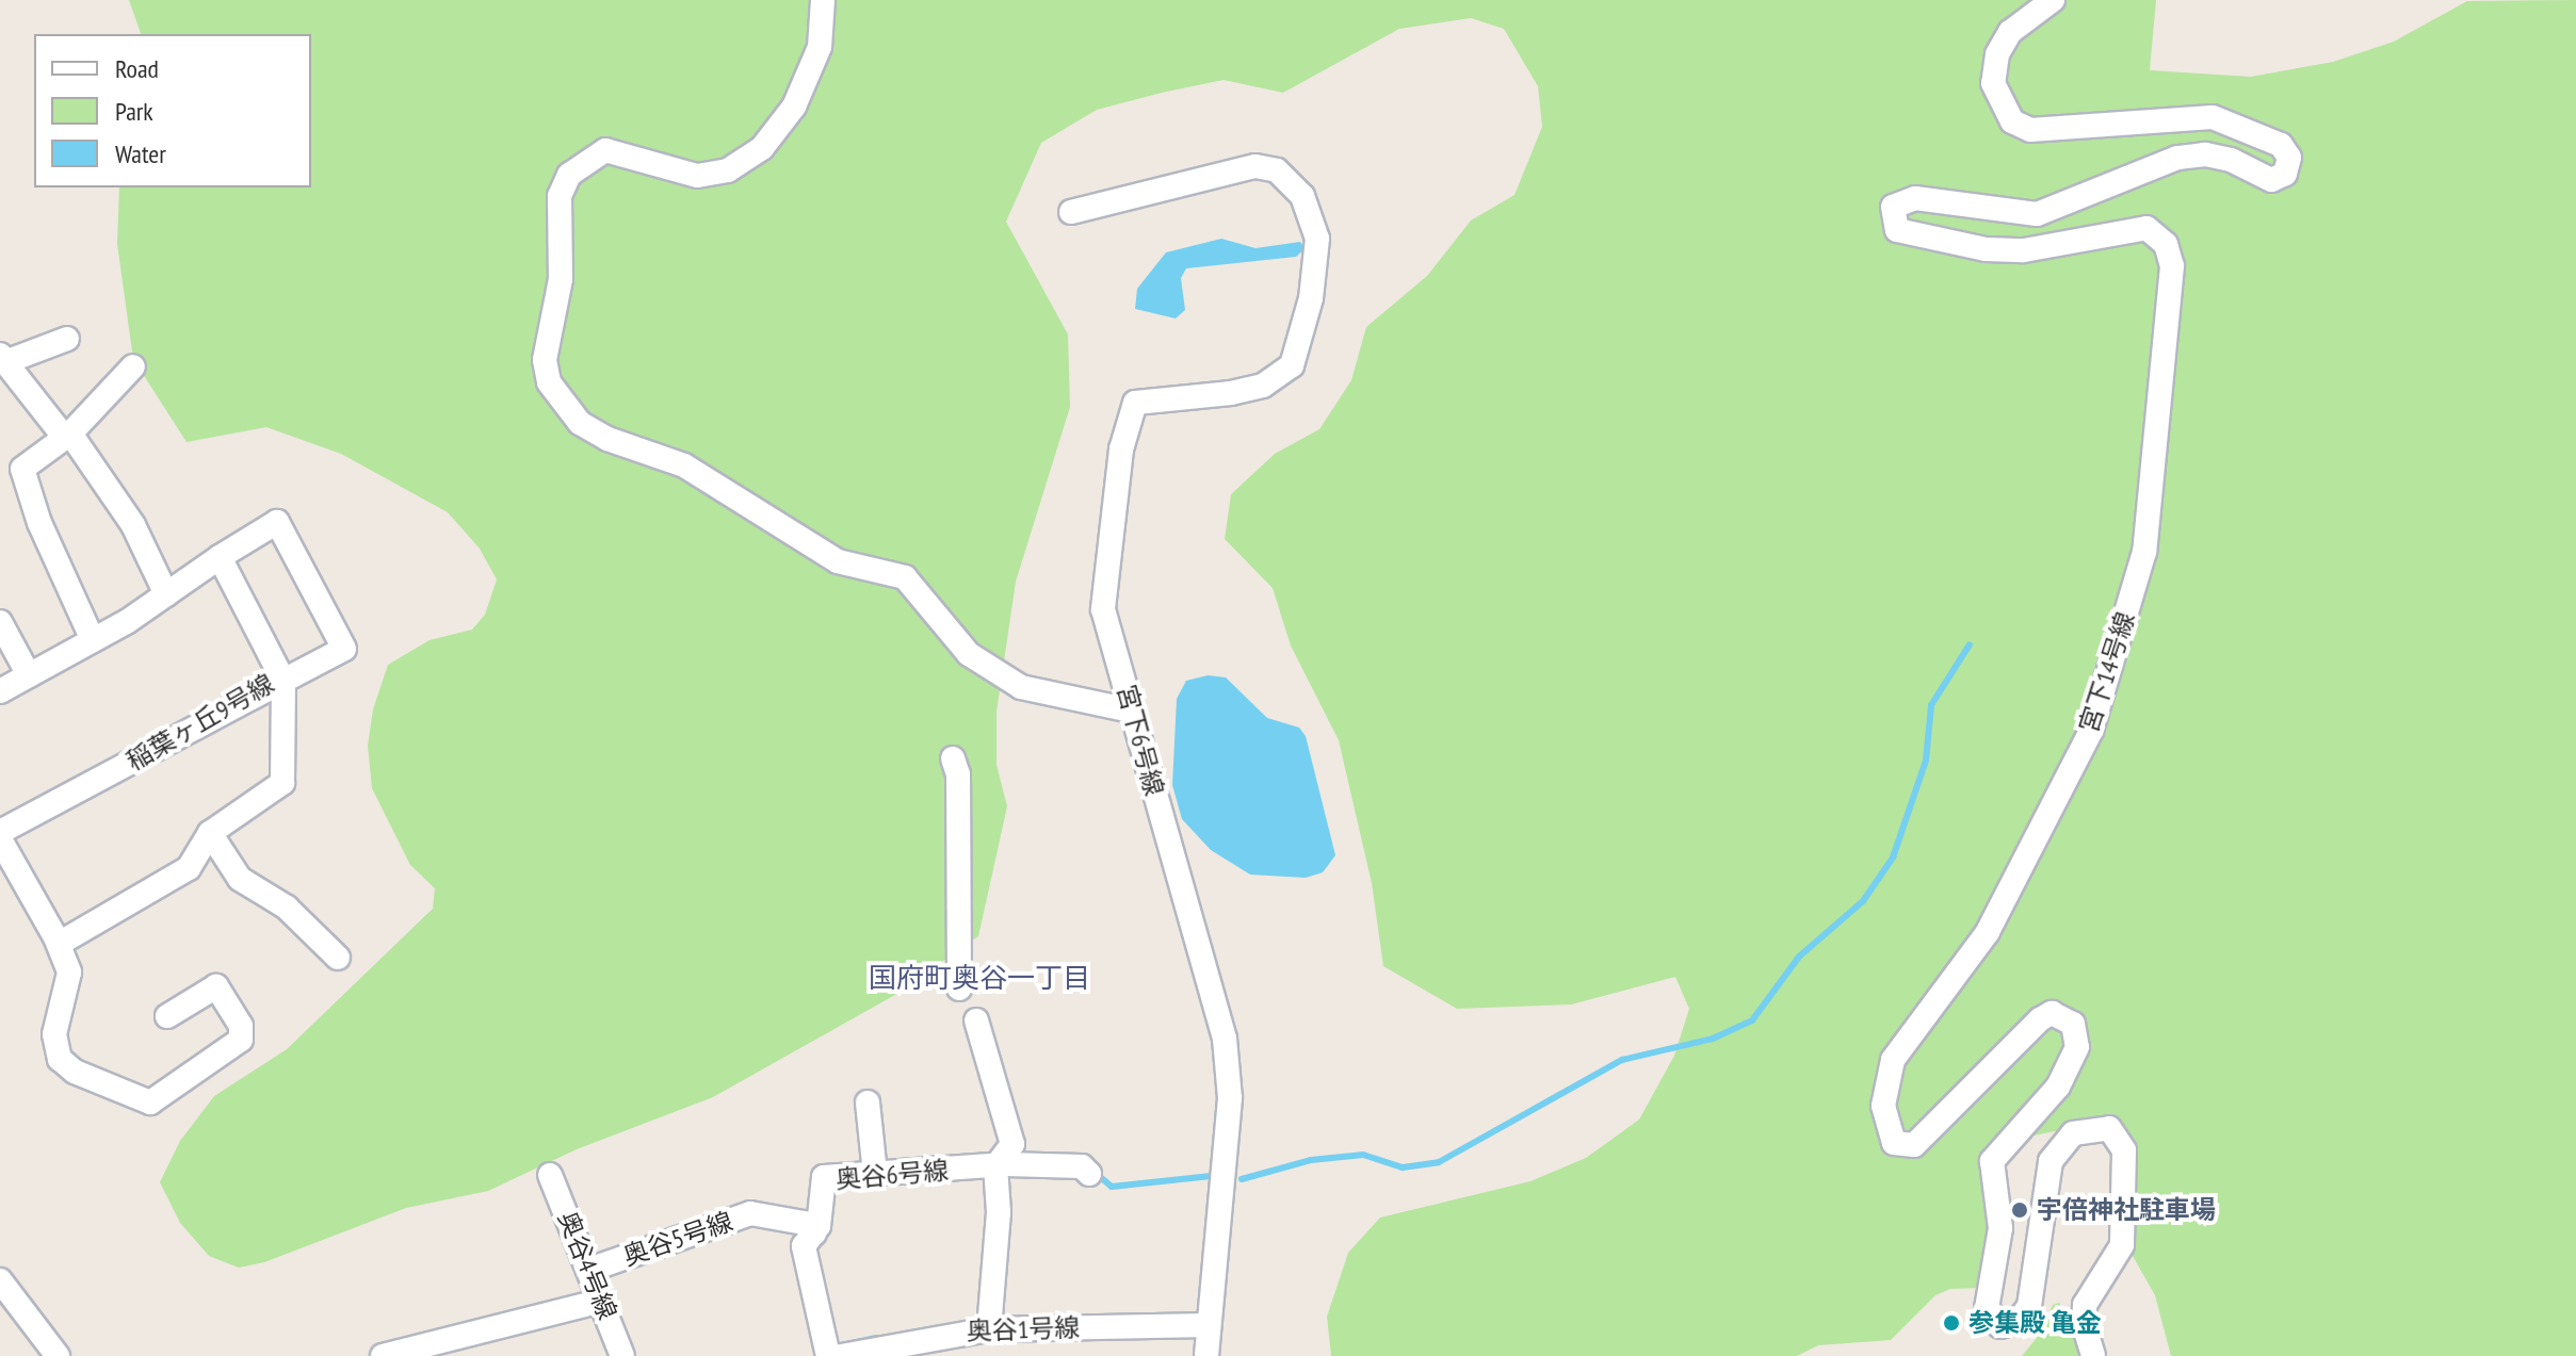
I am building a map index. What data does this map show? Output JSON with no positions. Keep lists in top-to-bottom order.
{
  "streets": {
    "street": [
      "宮下14号線",
      "稲葉ヶ丘9号線",
      "宮下6号線",
      "奥谷6号線",
      "奥谷5号線",
      "奥谷4号線",
      "奥谷1号線"
    ]
  },
  "crossings": [
    ["宮下6号線", "奥谷1号線"],
    ["奥谷6号線", "奥谷5号線"],
    ["奥谷5号線", "奥谷4号線"]
  ],
  "districts": ["国府町奥谷一丁目"],
  "places": ["宇倍神社駐車場", "参集殿 亀金"],
  "legend": ["Road", "Park", "Water"]
}
